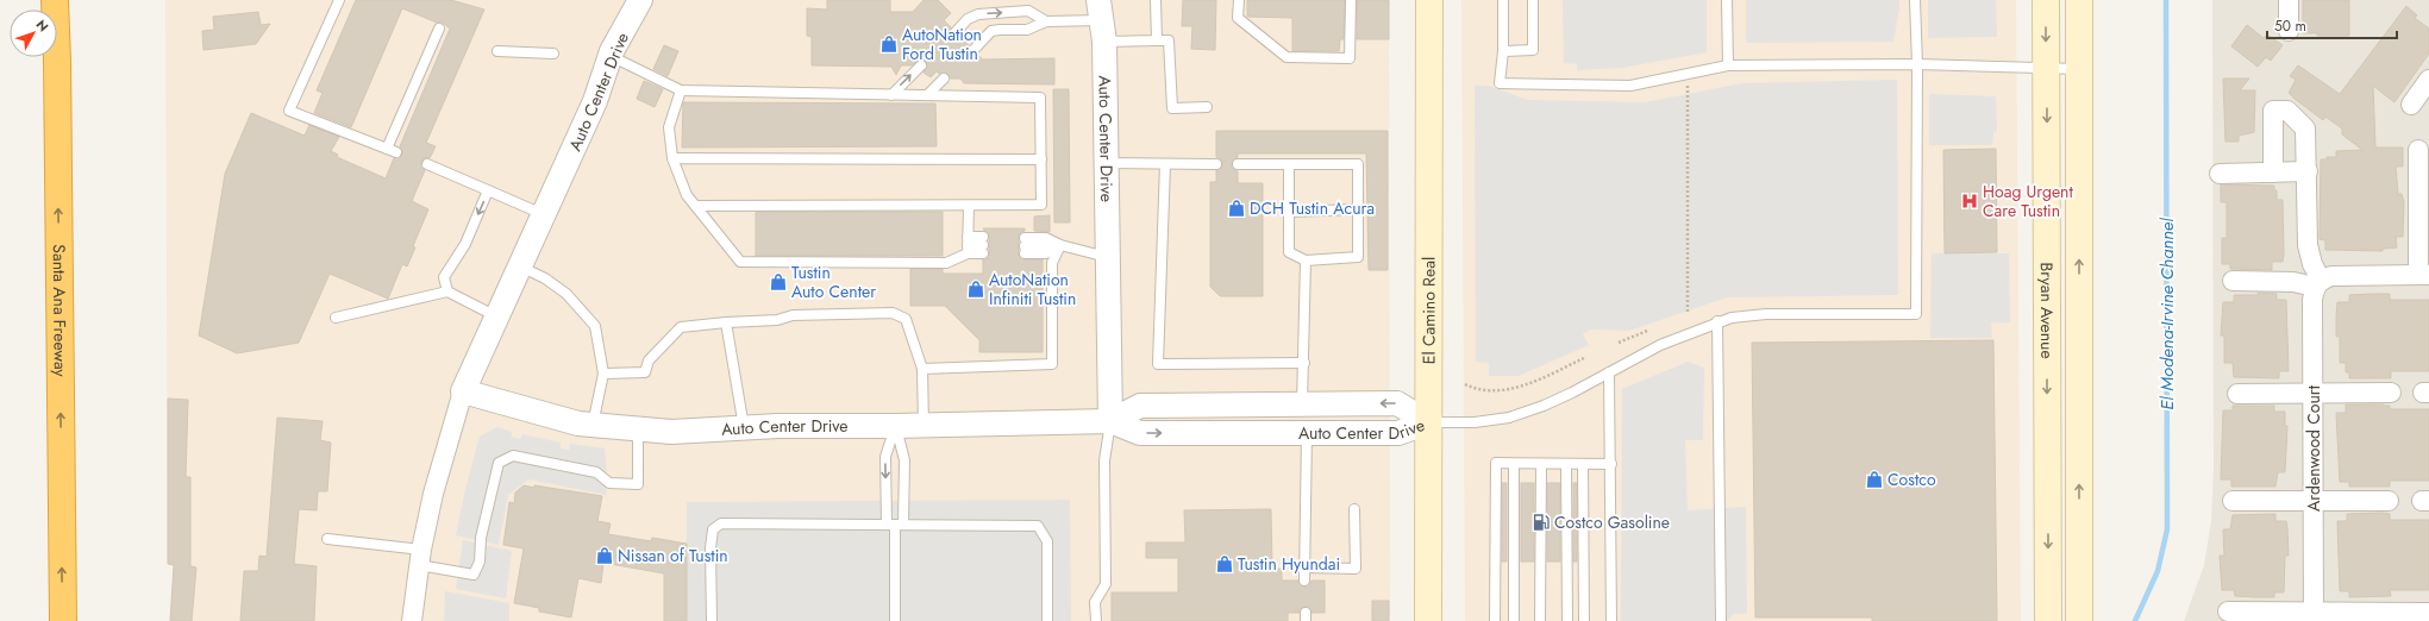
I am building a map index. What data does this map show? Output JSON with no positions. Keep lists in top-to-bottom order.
{
  "streets": {
    "highway": ["Santa Ana Freeway"],
    "main road": ["El Camino Real", "Bryan Avenue"],
    "street": ["Auto Center Drive", "Ardenwood Court"]
  },
  "crossings": [
    ["Auto Center Drive", "El Camino Real"]
  ],
  "one_way": ["Santa Ana Freeway"],
  "water": ["El Modena-Irvine Channel"],
  "places": {
    "shop": [
      "AutoNation Ford Tustin",
      "DCH Tustin Acura",
      "Tustin Auto Center",
      "AutoNation Infiniti Tustin",
      "Costco",
      "Nissan of Tustin",
      "Tustin Hyundai"
    ],
    "hospital": ["Hoag Urgent Care Tustin"],
    "fuel station": ["Costco Gasoline"]
  },
  "scale_bar": "50 m",
  "north": "top right"
}
